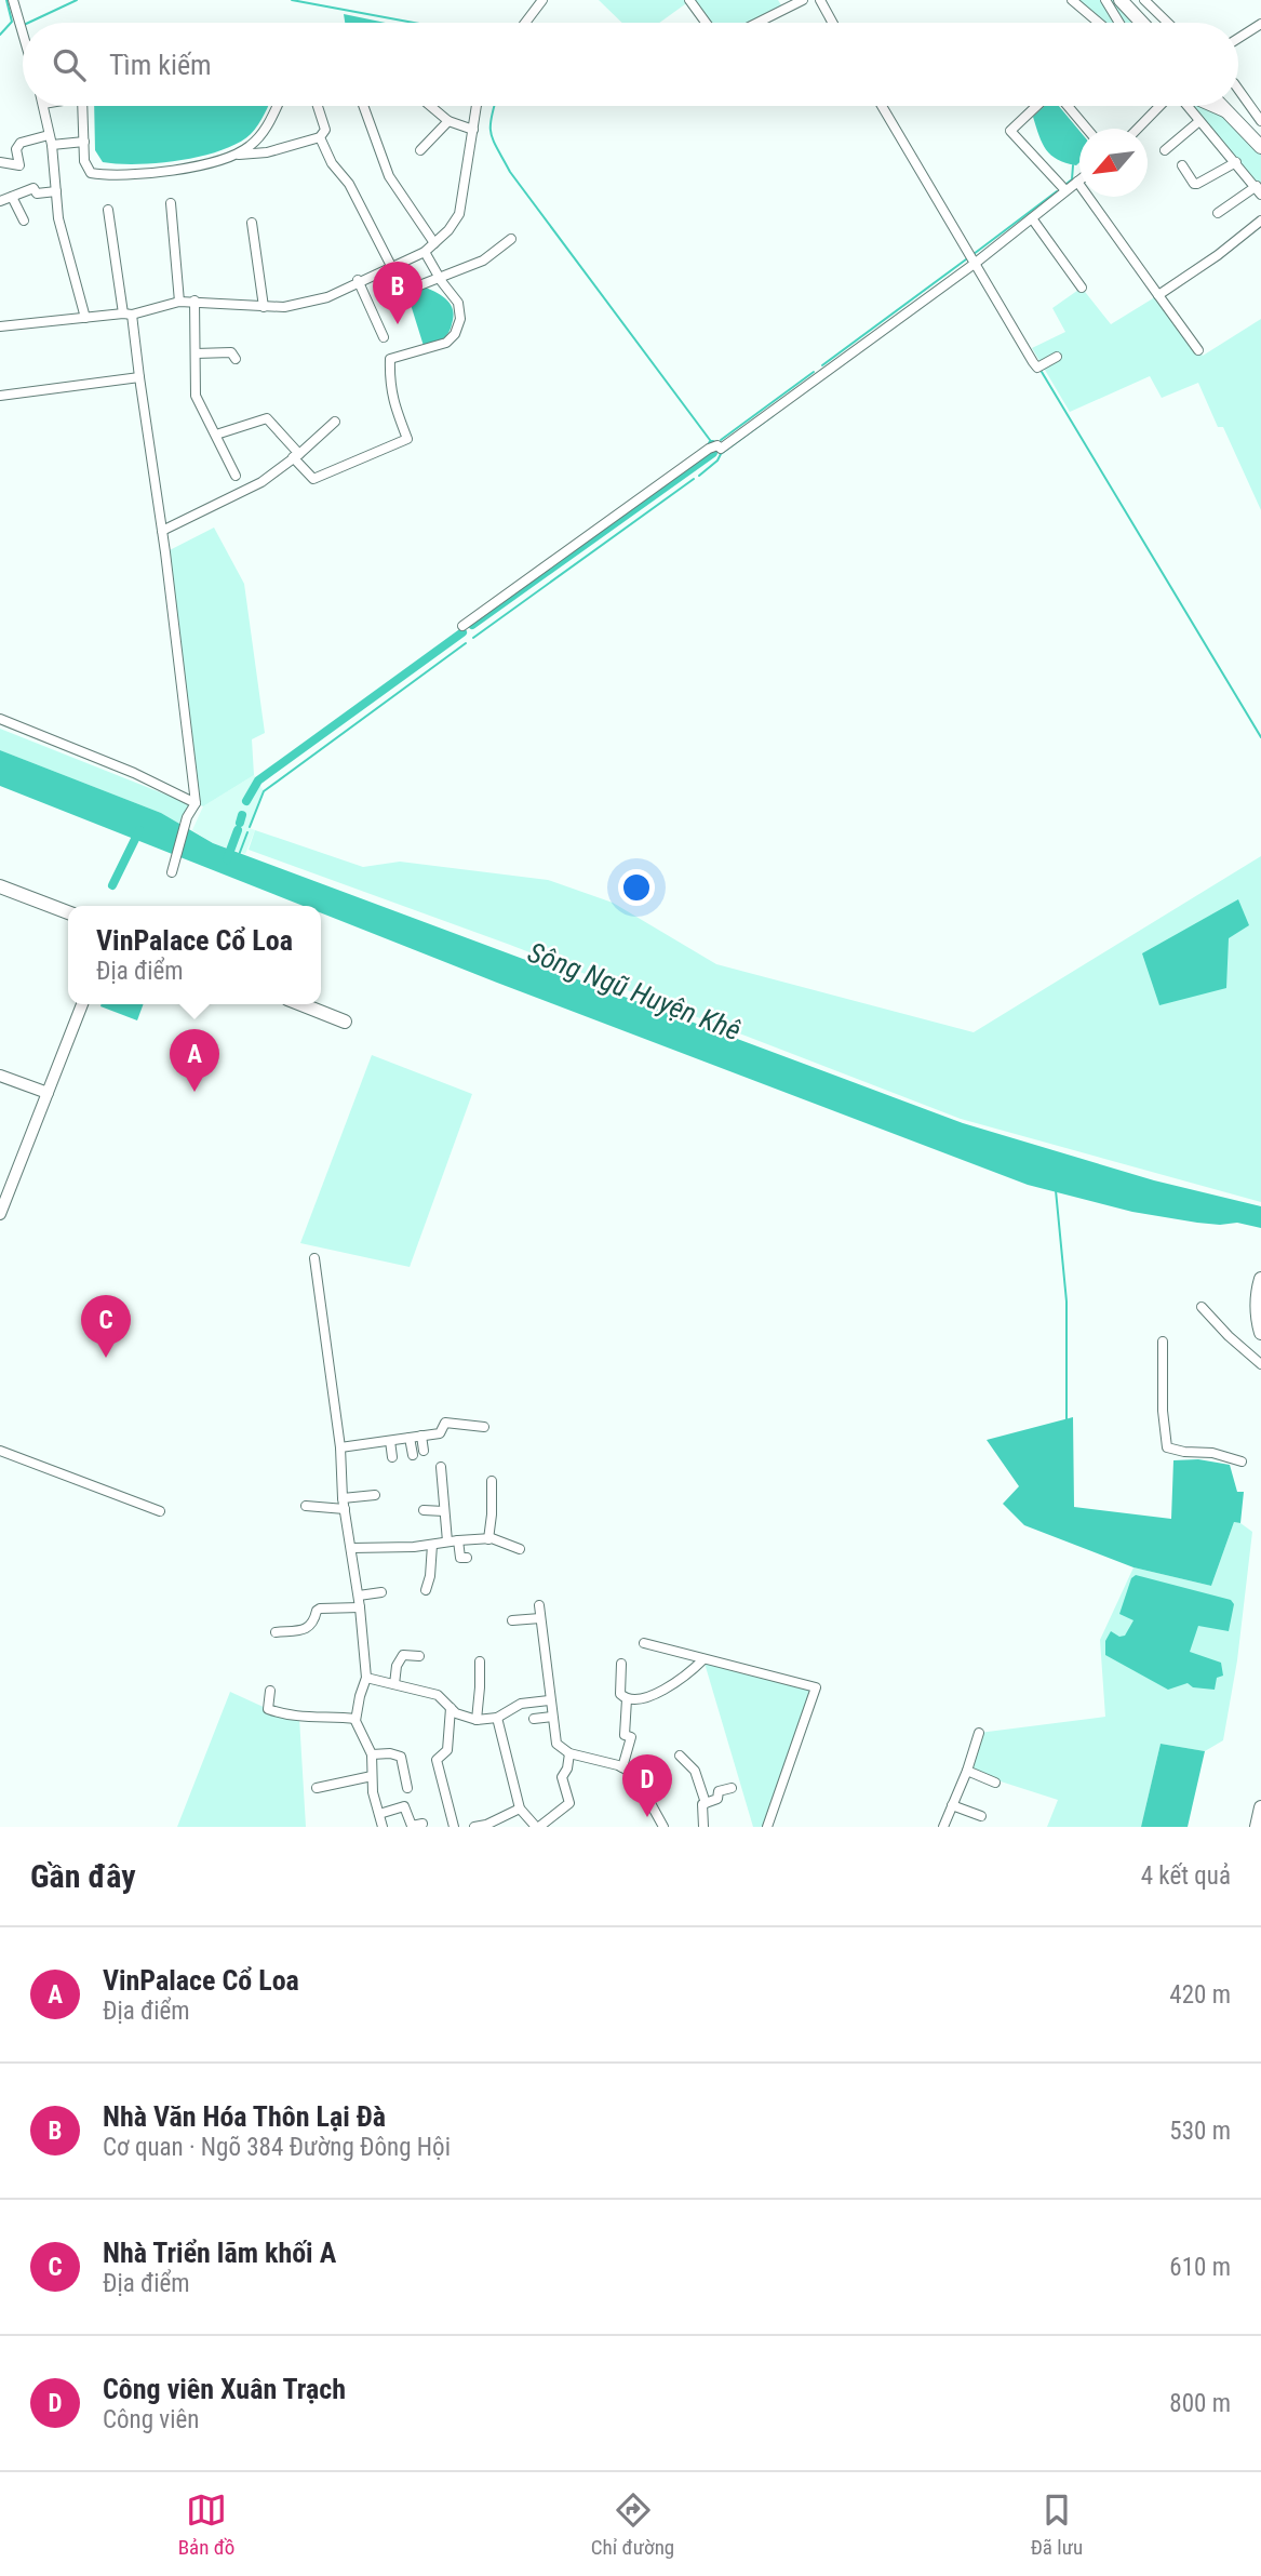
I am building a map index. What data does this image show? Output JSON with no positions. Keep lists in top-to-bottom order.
{
  "water": ["Sông Ngũ Huyện Khê"],
  "north": "bottom left",
  "page": {
    "search": "Tìm kiếm",
    "pins": [
      "B",
      "A",
      "C",
      "D"
    ],
    "popup": ["VinPalace Cổ Loa", "Địa điểm"],
    "heading": ["Gần đây", "4 kết quả"],
    "list": [
      {
        "mark": "A",
        "name": "VinPalace Cổ Loa",
        "note": "Địa điểm",
        "value": "420 m"
      },
      {
        "mark": "B",
        "name": "Nhà Văn Hóa Thôn Lại Đà",
        "note": "Cơ quan · Ngõ 384 Đường Đông Hội",
        "value": "530 m"
      },
      {
        "mark": "C",
        "name": "Nhà Triển lãm khối A",
        "note": "Địa điểm",
        "value": "610 m"
      },
      {
        "mark": "D",
        "name": "Công viên Xuân Trạch",
        "note": "Công viên",
        "value": "800 m"
      }
    ],
    "nav": ["Bản đồ", "Chỉ đường", "Đã lưu"]
  }
}
